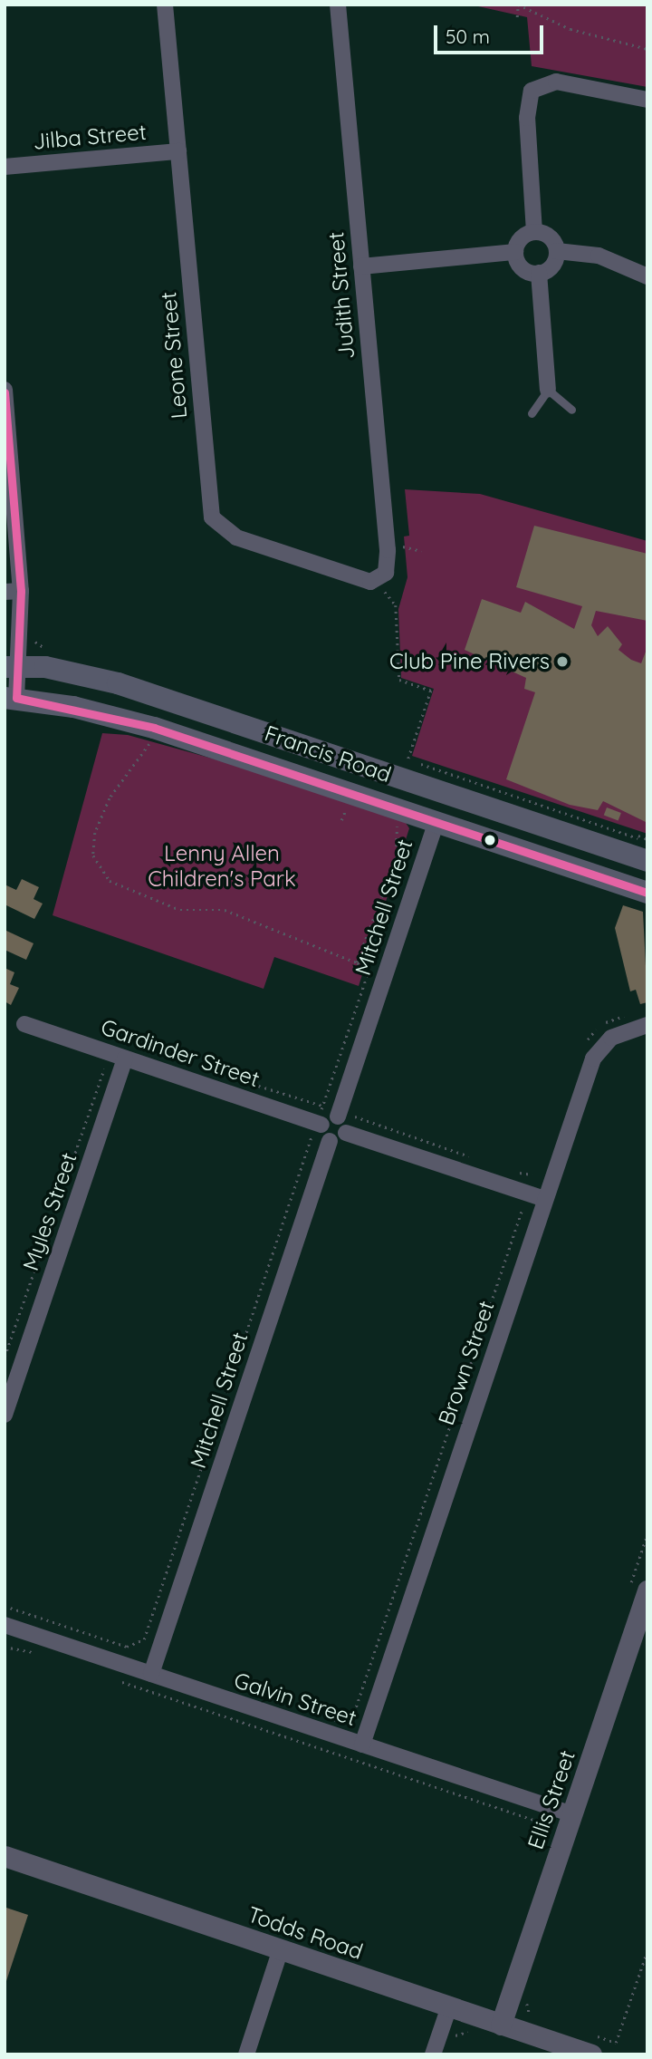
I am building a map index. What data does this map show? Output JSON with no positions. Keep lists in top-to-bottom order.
{
  "streets": {
    "main road": ["Francis Road"],
    "street": [
      "Jilba Street",
      "Judith Street",
      "Leone Street",
      "Mitchell Street",
      "Gardinder Street",
      "Myles Street",
      "Brown Street",
      "Galvin Street",
      "Ellis Street",
      "Todds Road"
    ]
  },
  "crossings": [
    ["Jilba Street", "Leone Street"],
    ["Judith Street", "Leone Street"],
    ["Francis Road", "Mitchell Street"],
    ["Mitchell Street", "Galvin Street"],
    ["Gardinder Street", "Myles Street"],
    ["Brown Street", "Galvin Street"],
    ["Galvin Street", "Ellis Street"],
    ["Ellis Street", "Todds Road"]
  ],
  "parks": ["Lenny Allen Children's Park"],
  "places": ["Club Pine Rivers"],
  "scale_bar": "50 m"
}
